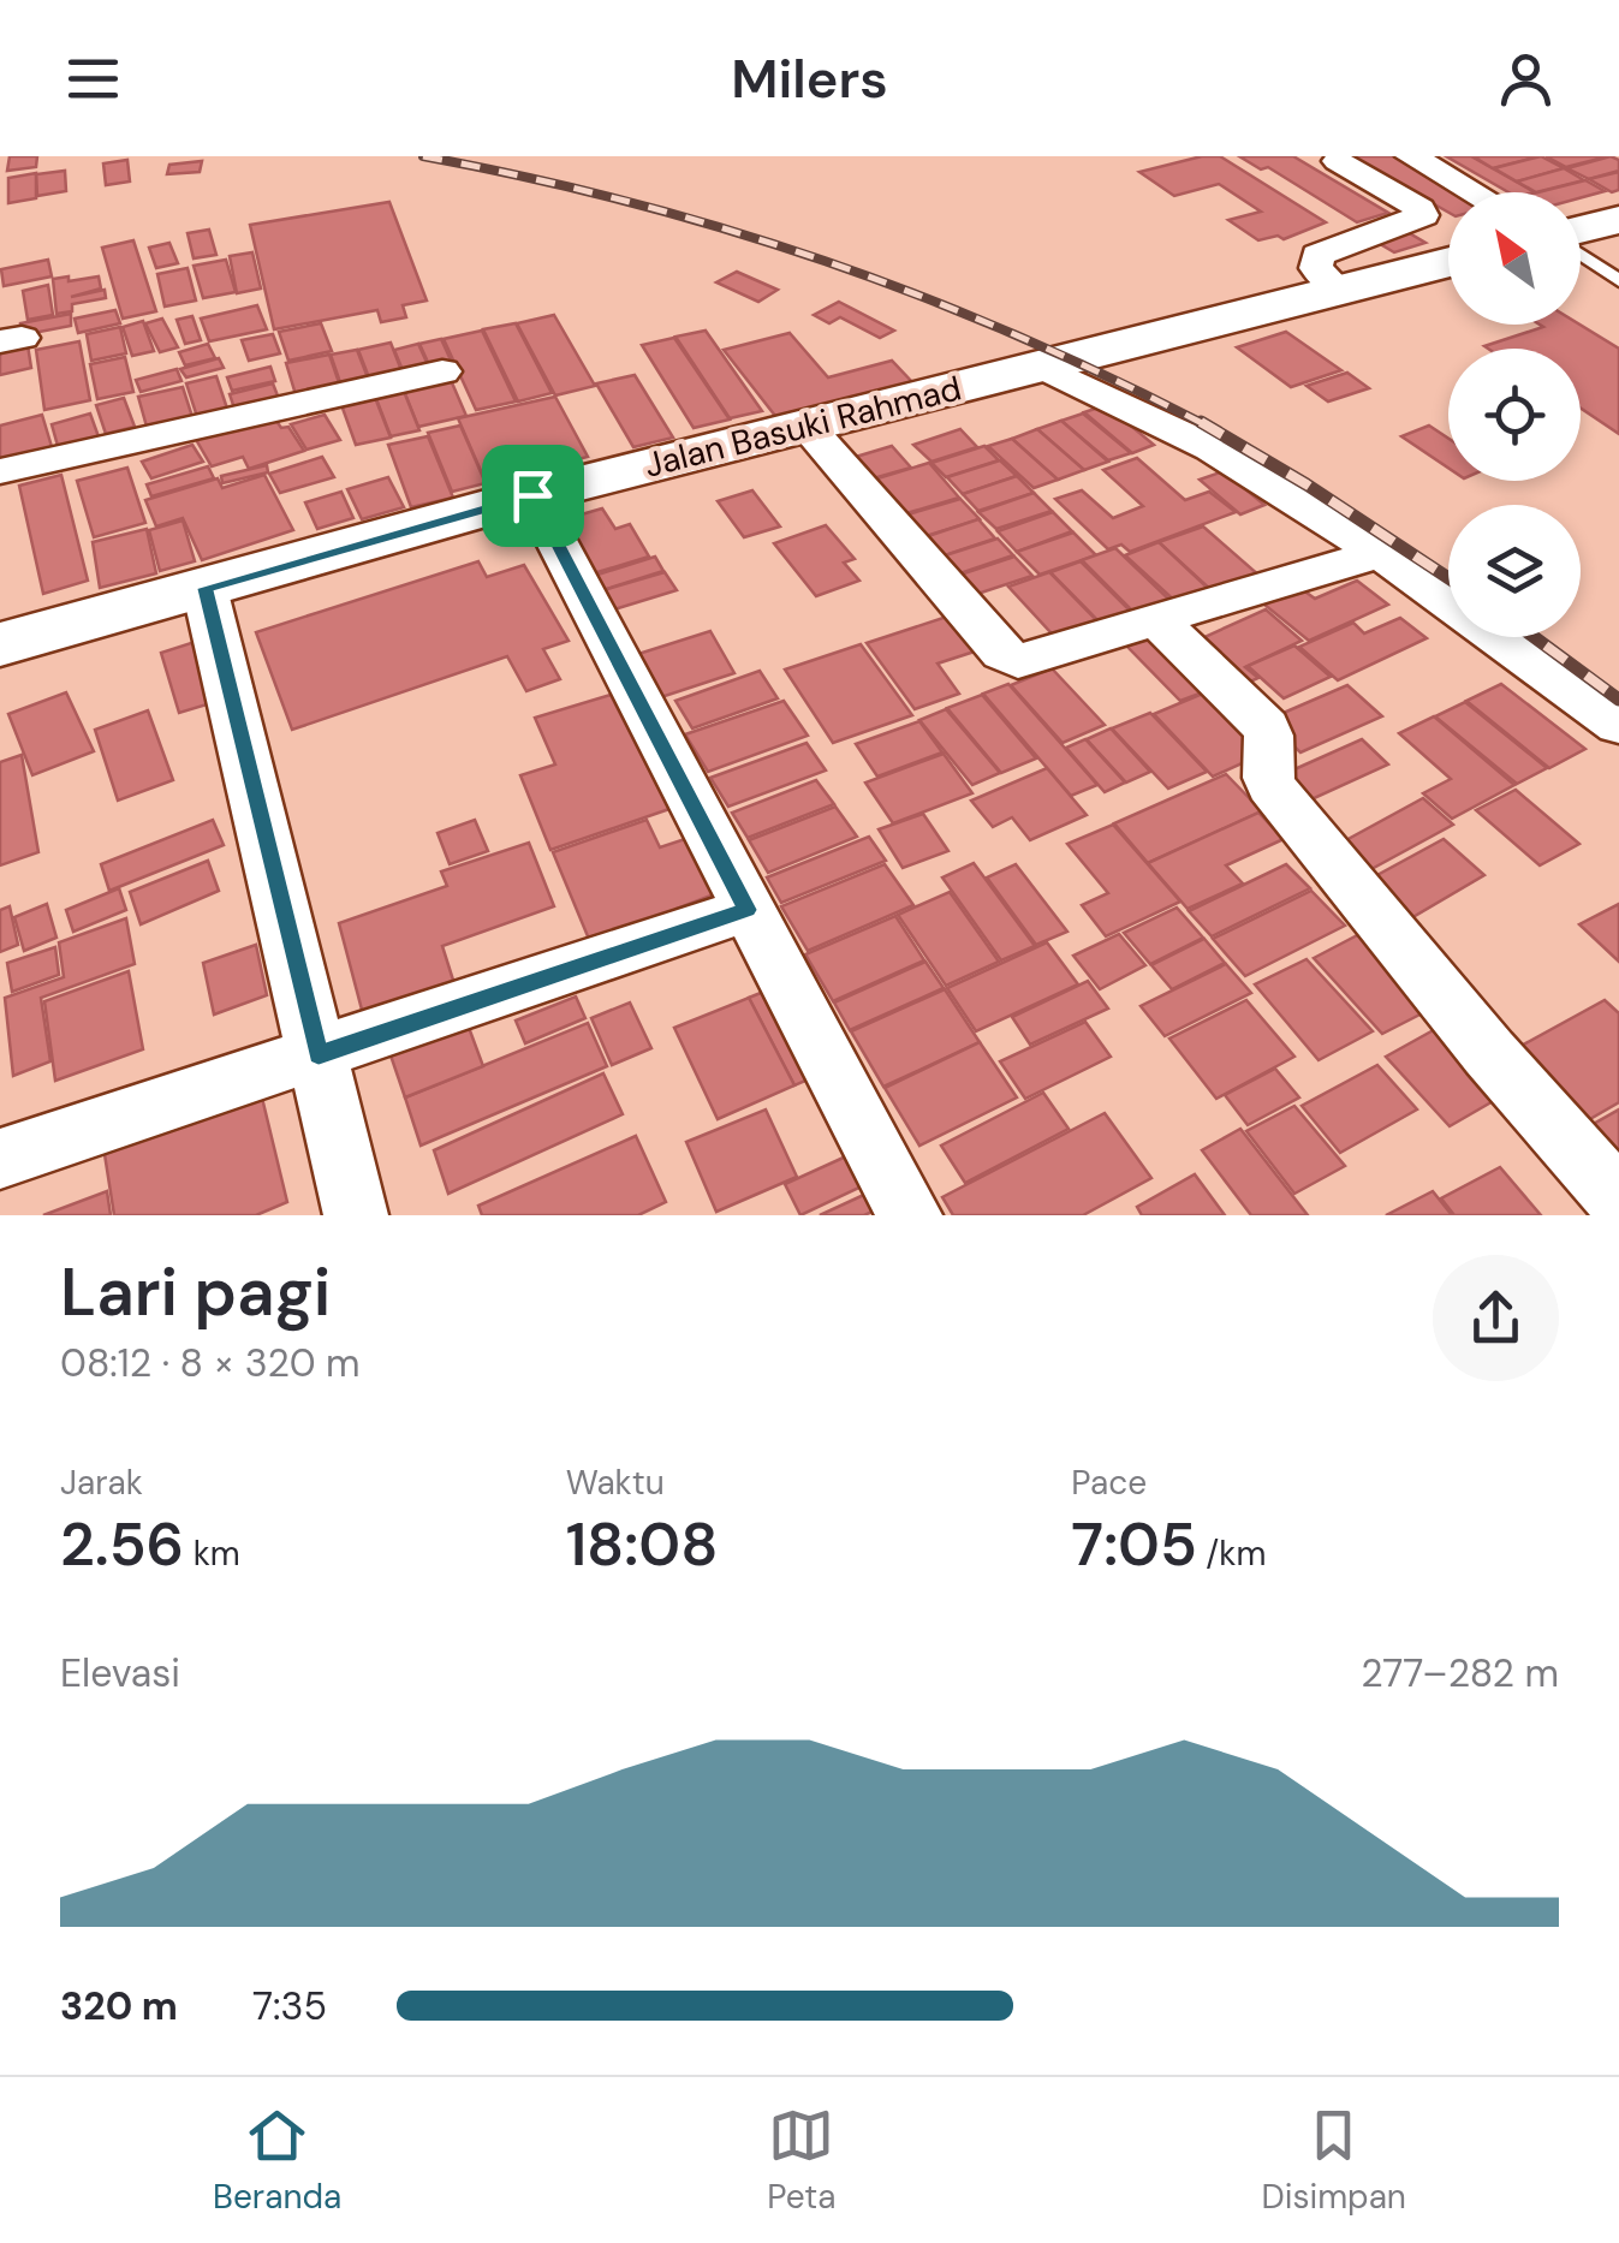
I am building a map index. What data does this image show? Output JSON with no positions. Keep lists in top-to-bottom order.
{
  "streets": {
    "main road": ["Jalan Basuki Rahmad"]
  },
  "north": "top left",
  "page": {
    "header": "Milers",
    "heading": ["Lari pagi", "08:12 · 8 × 320 m"],
    "stats": [
      ["Jarak", "2.56 km"],
      ["Waktu", "18:08"],
      ["Pace", "7:05 /km"]
    ],
    "chart": ["Elevasi", "277–282 m"],
    "list": [
      {
        "name": "320 m",
        "note": "7:35"
      }
    ],
    "tabs": ["Beranda", "Peta", "Disimpan"]
  }
}
